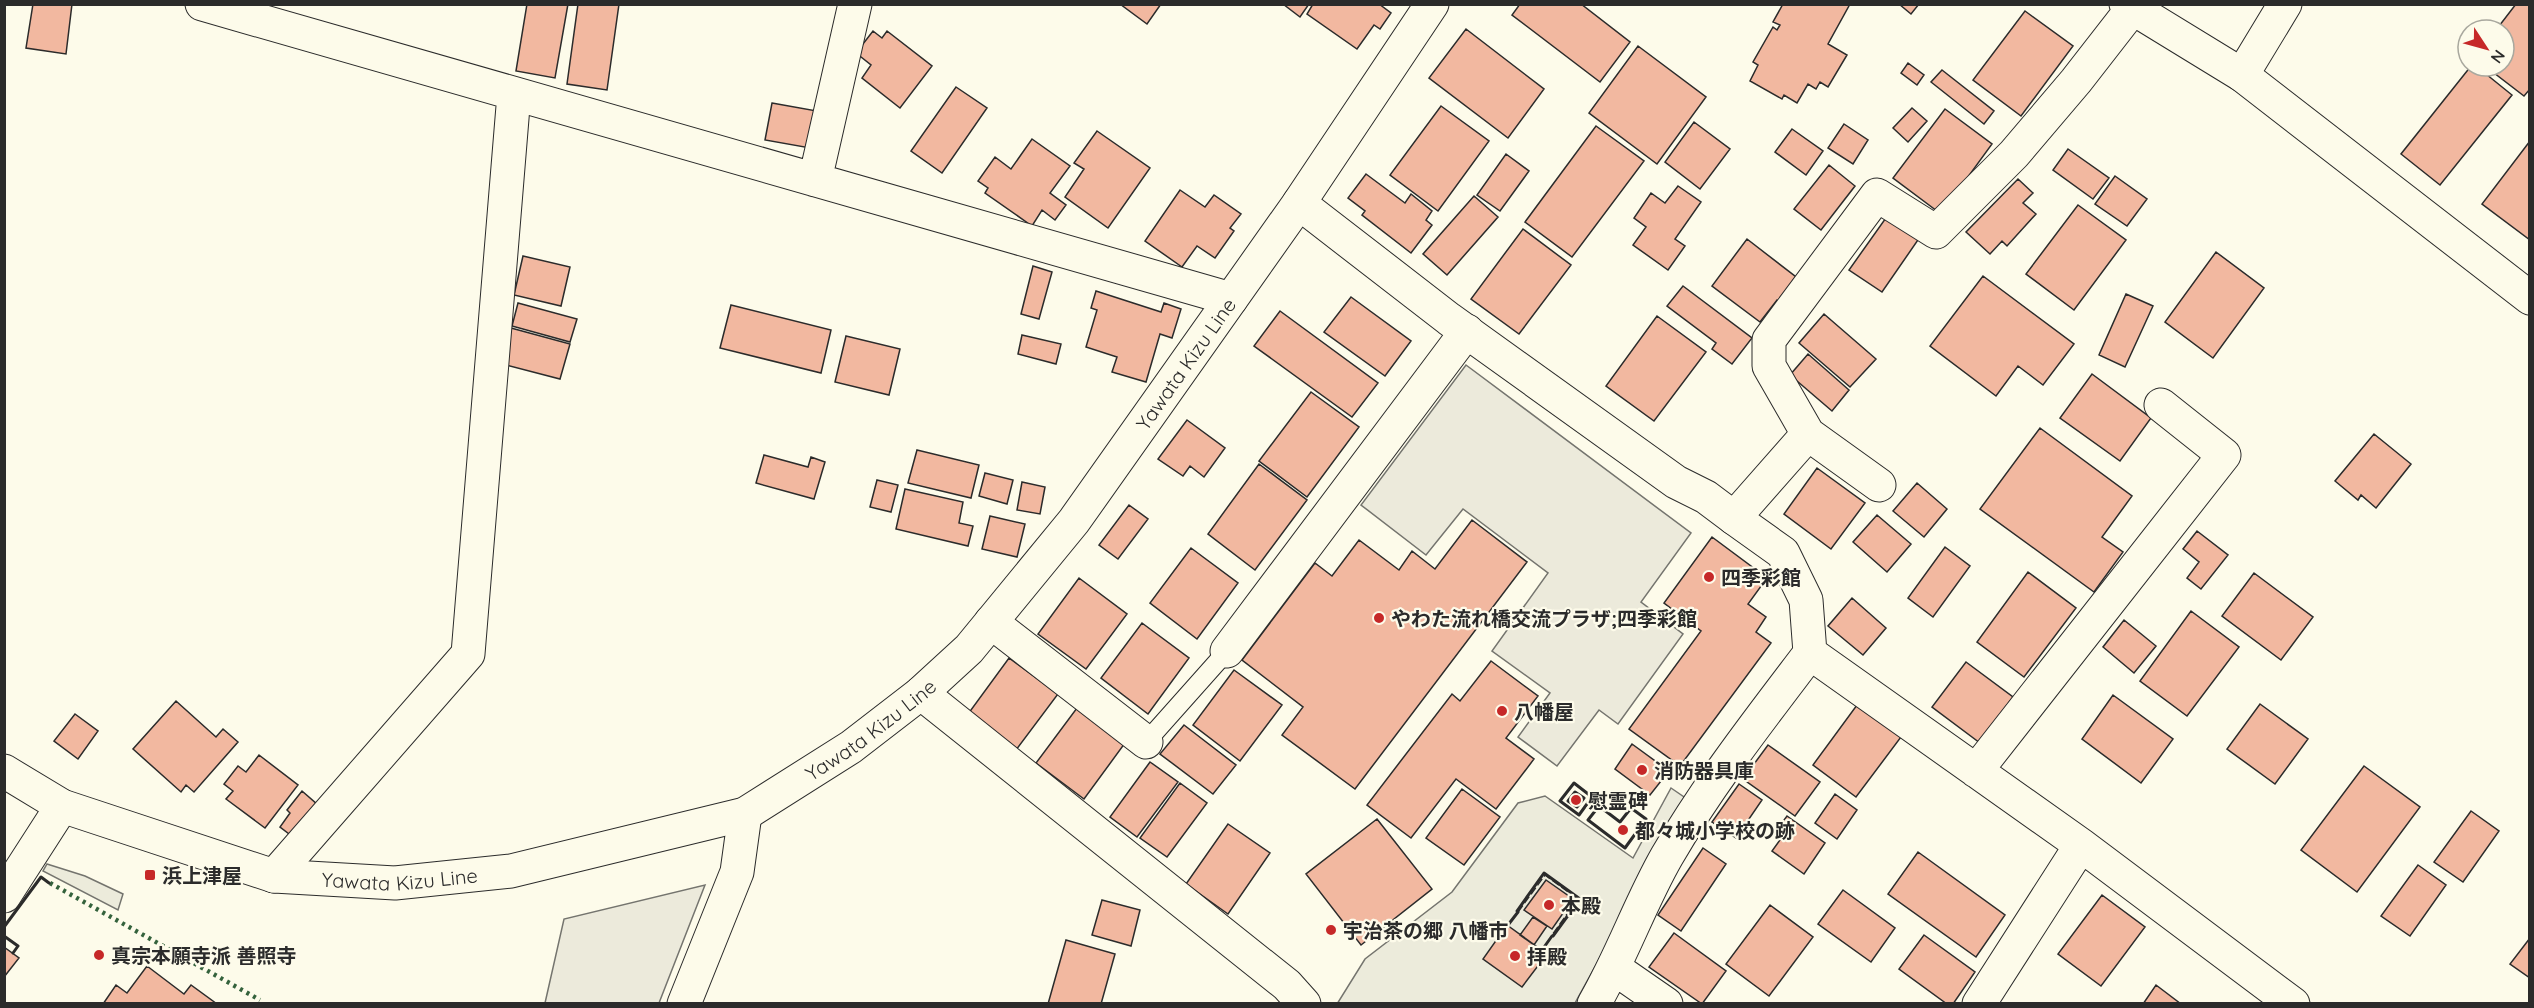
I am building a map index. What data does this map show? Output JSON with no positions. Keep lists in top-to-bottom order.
{
  "streets": {
    "street": ["Yawata Kizu Line"]
  },
  "places": {
    "other": [
      "四季彩館",
      "やわた流れ橋交流プラザ;四季彩館",
      "八幡屋",
      "消防器具庫",
      "慰霊碑",
      "都々城小学校の跡",
      "本殿",
      "宇治茶の郷 八幡市",
      "真宗本願寺派 善照寺",
      "拝殿"
    ],
    "transit": ["浜上津屋"]
  },
  "north": "bottom right"
}
